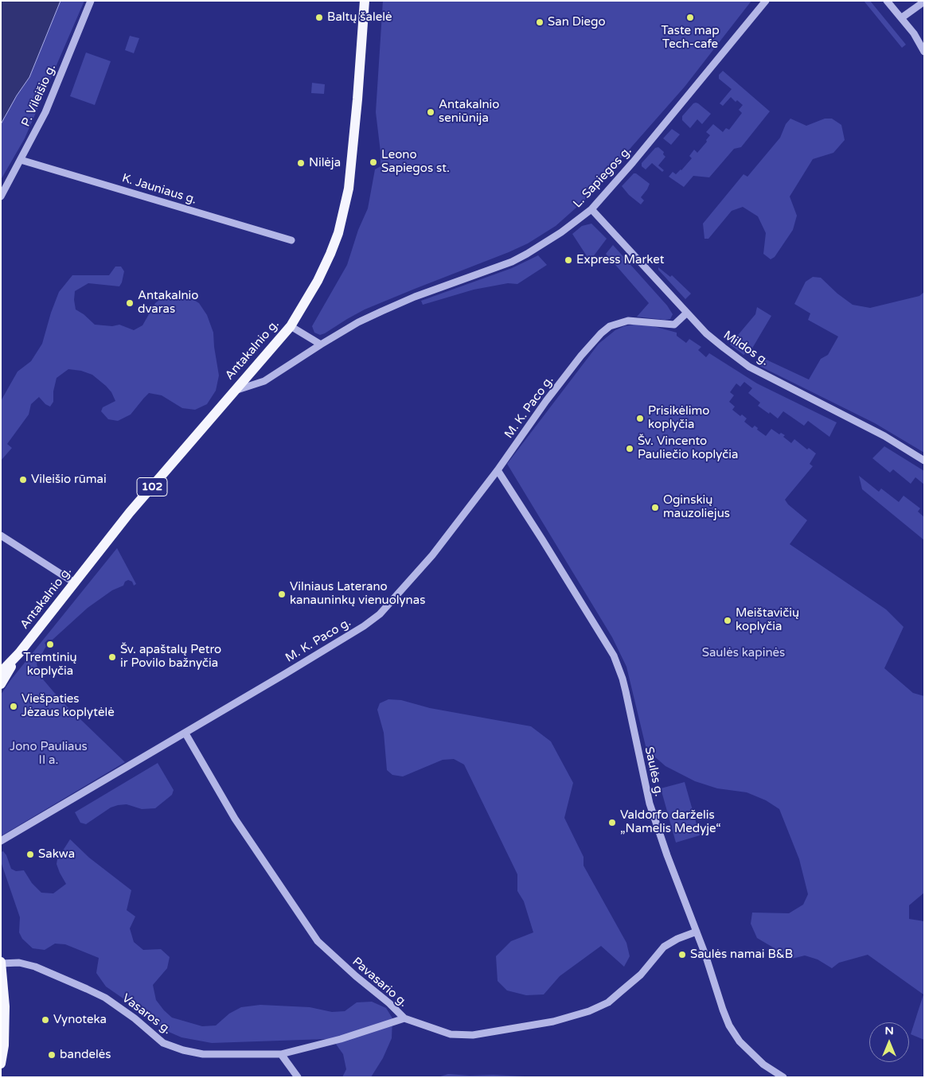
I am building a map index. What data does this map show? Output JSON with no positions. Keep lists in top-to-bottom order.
{
  "streets": {
    "main road": ["Antakalnio g.", "102"],
    "street": [
      "P. Vileišio g.",
      "L. Sapiegos g.",
      "K. Jauniaus g.",
      "Mildos g.",
      "M. K. Paco g.",
      "Saulės g.",
      "Pavasario g.",
      "Vasaros g."
    ]
  },
  "crossings": [
    ["P. Vileišio g.", "K. Jauniaus g."],
    ["L. Sapiegos g.", "Mildos g."],
    ["L. Sapiegos g.", "Antakalnio g."],
    ["Mildos g.", "M. K. Paco g."],
    ["M. K. Paco g.", "Saulės g."],
    ["M. K. Paco g.", "Pavasario g."],
    ["Saulės g.", "Pavasario g."],
    ["Pavasario g.", "Vasaros g."]
  ],
  "parks": ["Saulės kapinės", "Jono Pauliaus II a."],
  "places": [
    "Baltų šalelė",
    "Taste map Tech-cafe",
    "San Diego",
    "Antakalnio seniūnija",
    "Leono Sapiegos st.",
    "Nilėja",
    "Express Market",
    "Antakalnio dvaras",
    "Prisikėlimo koplyčia",
    "Šv. Vincento Pauliečio koplyčia",
    "Vileišio rūmai",
    "Oginskių mauzoliejus",
    "Vilniaus Laterano kanauninkų vienuolynas",
    "Meištavičių koplyčia",
    "Tremtinių koplyčia",
    "Šv. apaštalų Petro ir Povilo bažnyčia",
    "Viešpaties Jėzaus koplytėlė",
    "Valdorfo darželis „Namelis Medyje“",
    "Sakwa",
    "Saulės namai B&B",
    "Vynoteka",
    "bandelės"
  ],
  "north": "top"
}
